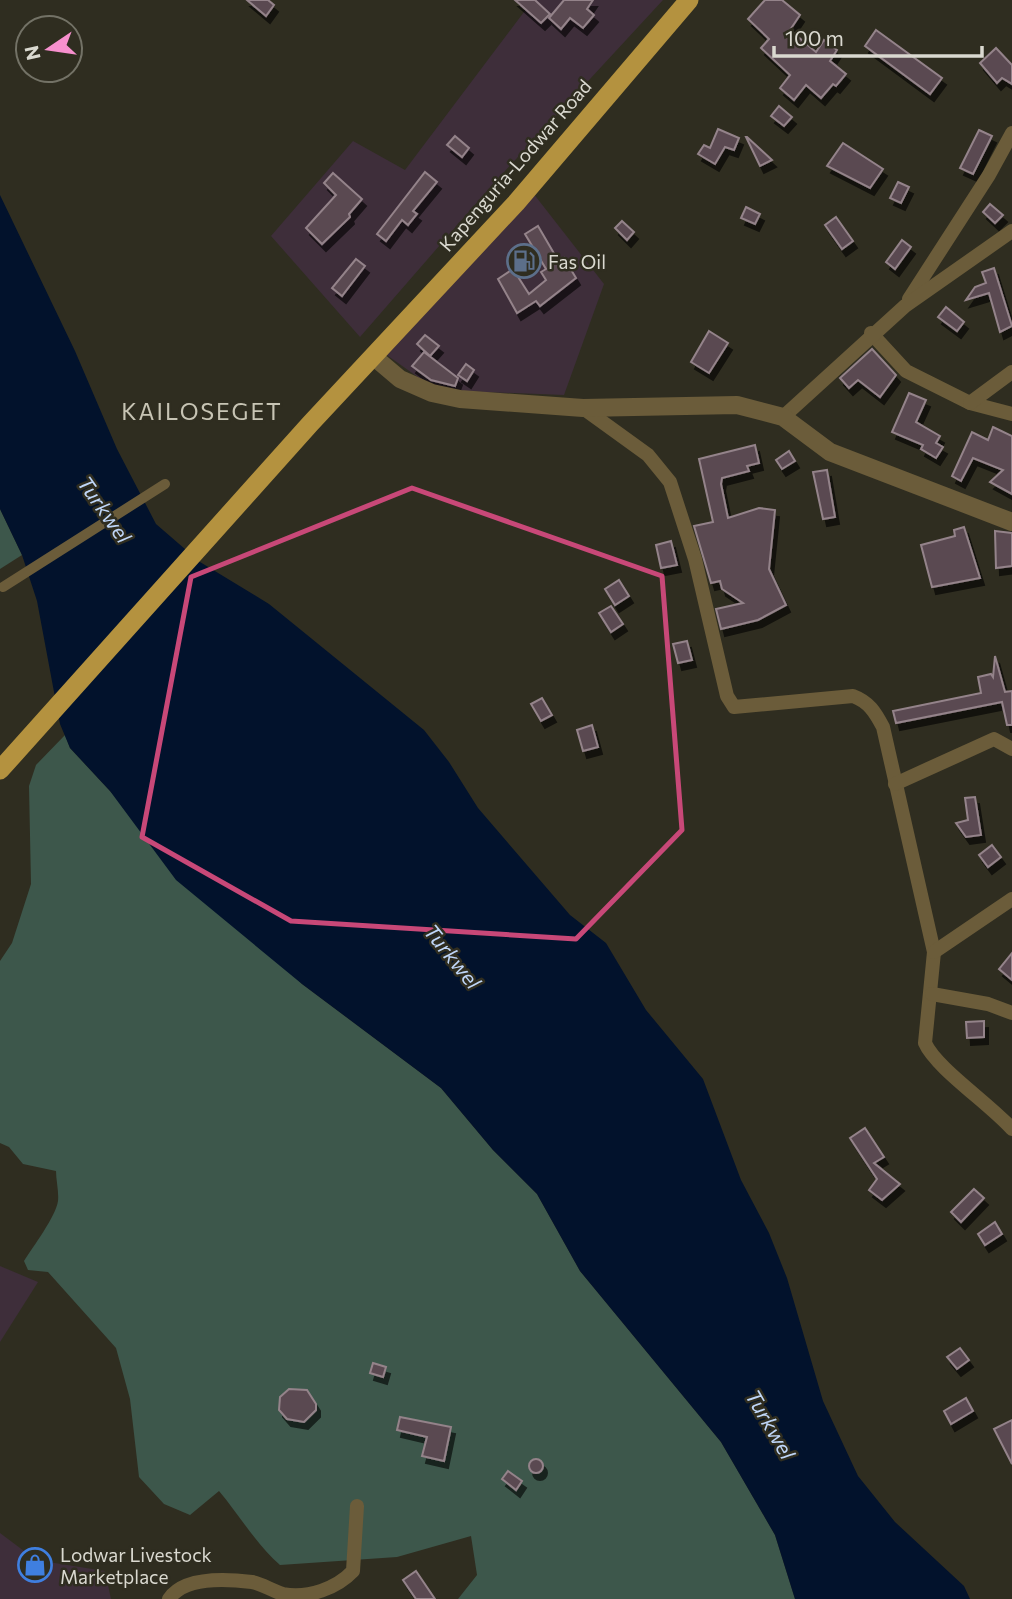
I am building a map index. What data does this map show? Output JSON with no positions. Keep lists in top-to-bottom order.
{
  "streets": {
    "highway": ["Kapenguria-Lodwar Road"]
  },
  "districts": ["KAILOSEGET"],
  "water": ["Turkwel"],
  "places": {
    "fuel station": ["Fas Oil"],
    "shop": ["Lodwar Livestock Marketplace"]
  },
  "scale_bar": "100 m",
  "north": "left"
}
